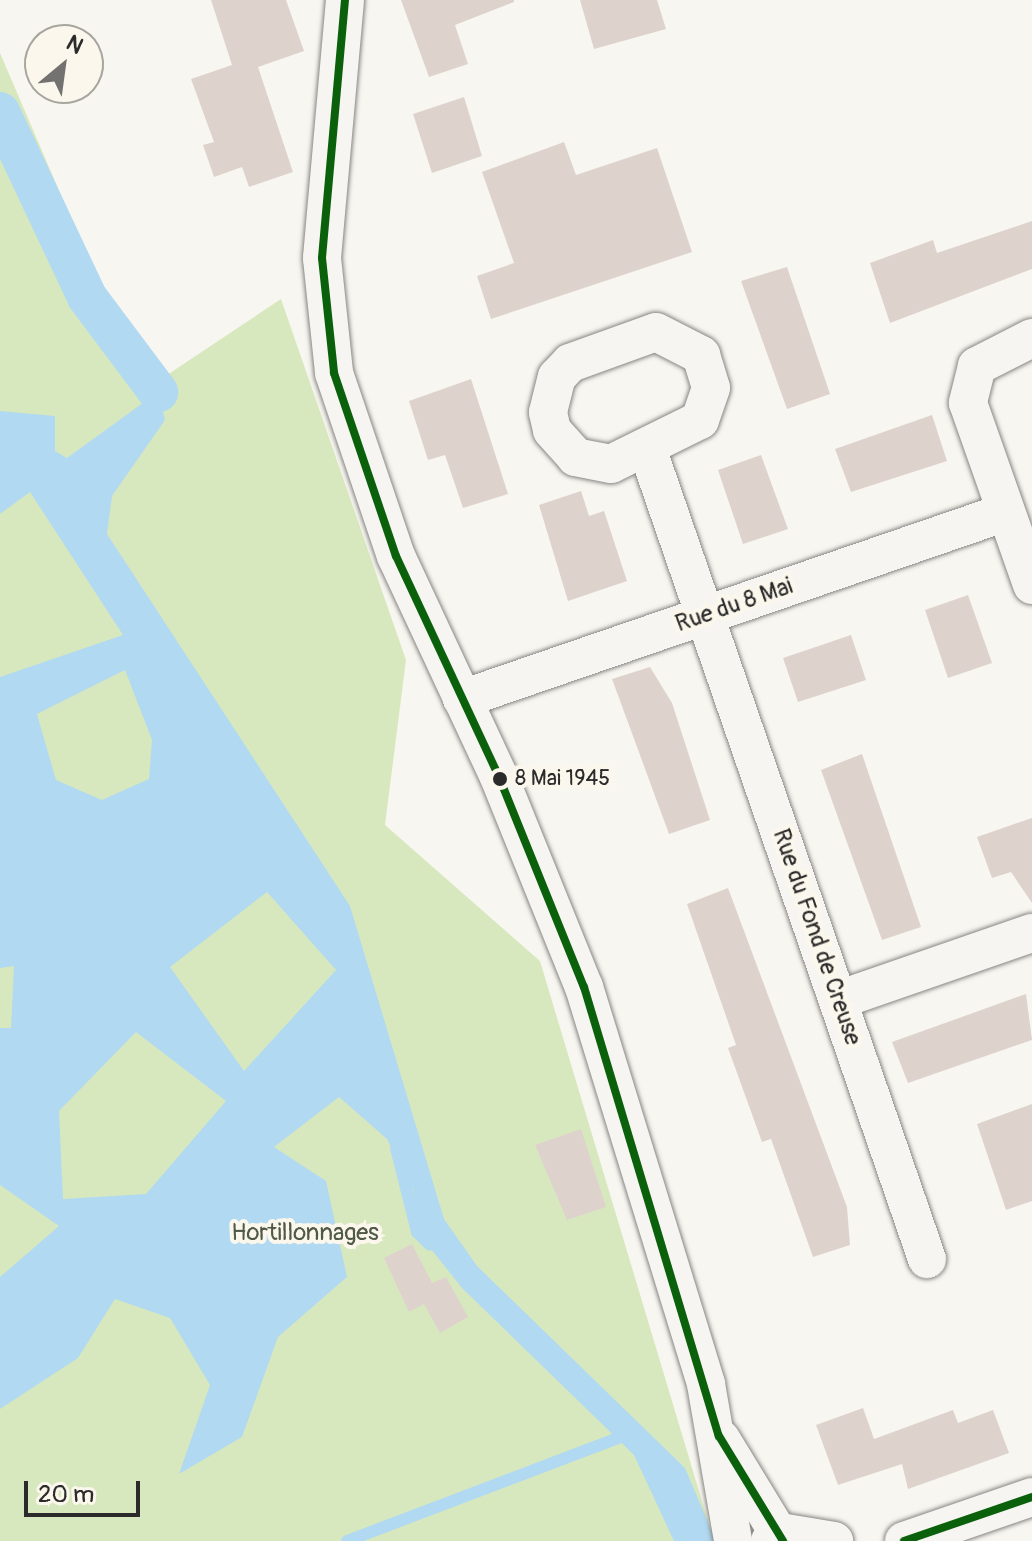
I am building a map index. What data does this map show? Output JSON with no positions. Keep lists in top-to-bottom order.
{
  "streets": {
    "street": ["Rue du 8 Mai", "Rue du Fond de Creuse"]
  },
  "crossings": [
    ["Rue du 8 Mai", "Rue du Fond de Creuse"]
  ],
  "parks": ["Hortillonnages"],
  "places": ["8 Mai 1945"],
  "scale_bar": "20 m",
  "north": "top right"
}
